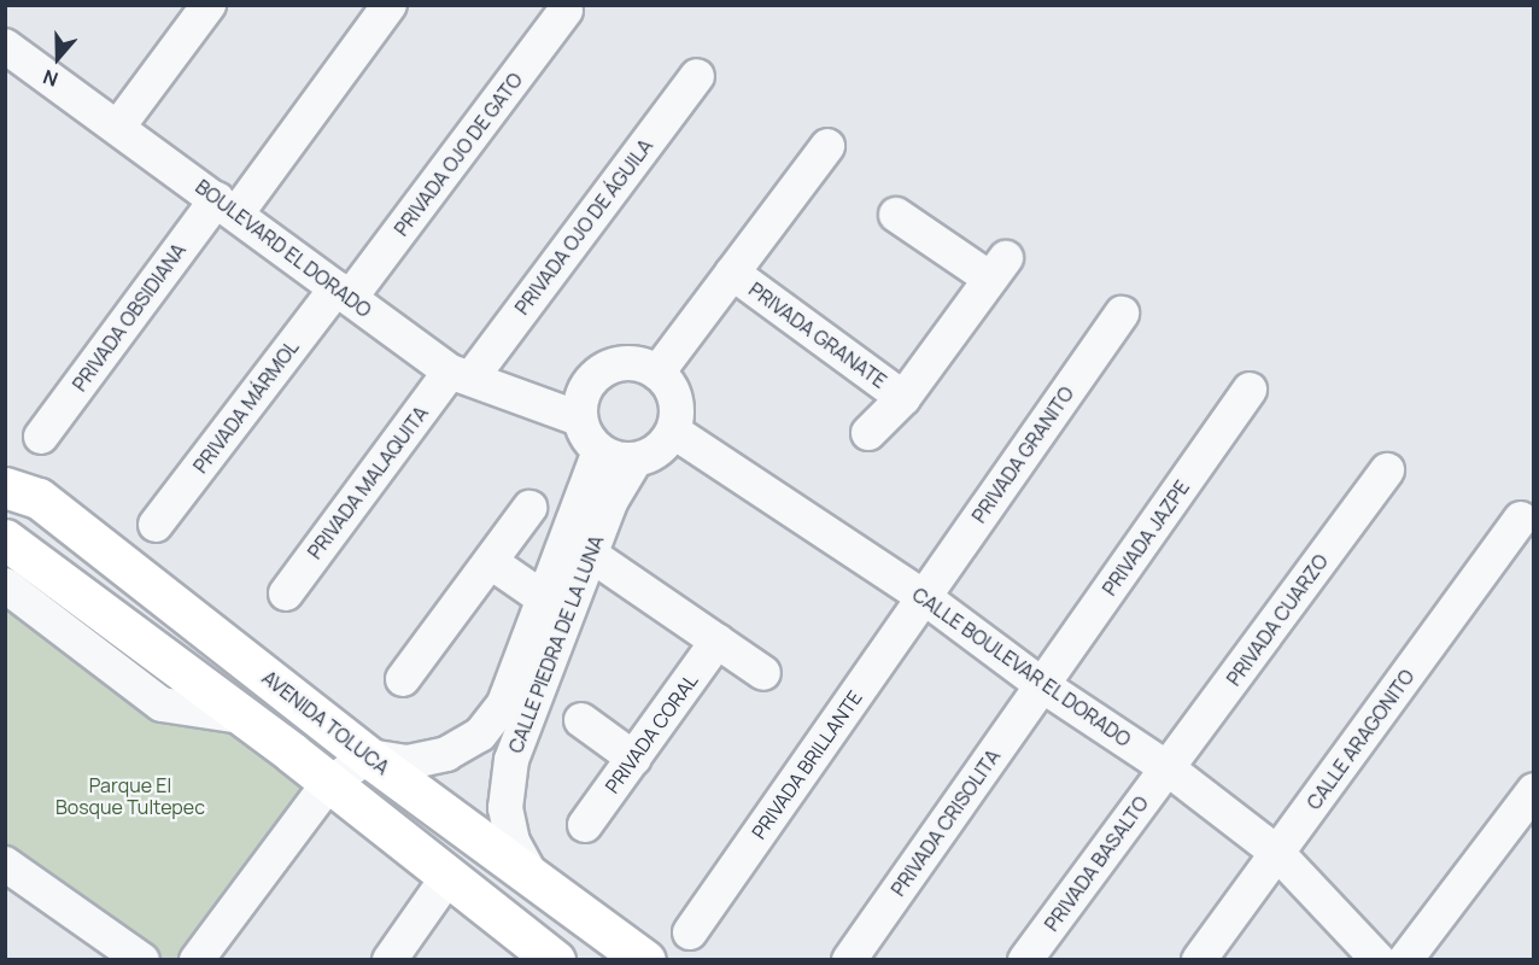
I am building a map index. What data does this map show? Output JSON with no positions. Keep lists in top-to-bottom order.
{
  "streets": {
    "main road": ["AVENIDA TOLUCA"],
    "street": [
      "PRIVADA OJO DE GATO",
      "PRIVADA OJO DE ÁGUILA",
      "BOULEVARD EL DORADO",
      "PRIVADA OBSIDIANA",
      "PRIVADA GRANATE",
      "PRIVADA MÁRMOL",
      "PRIVADA GRANITO",
      "PRIVADA MALAQUITA",
      "PRIVADA JAZPE",
      "PRIVADA CUARZO",
      "CALLE PIEDRA DE LA LUNA",
      "CALLE BOULEVAR EL DORADO",
      "PRIVADA CORAL",
      "CALLE ARAGONITO",
      "PRIVADA BRILLANTE",
      "PRIVADA CRISOLITA",
      "PRIVADA BASALTO"
    ]
  },
  "crossings": [
    ["PRIVADA OJO DE GATO", "BOULEVARD EL DORADO"],
    ["PRIVADA OJO DE GATO", "PRIVADA MÁRMOL"],
    ["PRIVADA OJO DE ÁGUILA", "BOULEVARD EL DORADO"],
    ["PRIVADA OJO DE ÁGUILA", "PRIVADA MALAQUITA"],
    ["BOULEVARD EL DORADO", "PRIVADA OBSIDIANA"],
    ["BOULEVARD EL DORADO", "PRIVADA MÁRMOL"],
    ["BOULEVARD EL DORADO", "PRIVADA MALAQUITA"],
    ["BOULEVARD EL DORADO", "CALLE PIEDRA DE LA LUNA"],
    ["BOULEVARD EL DORADO", "CALLE BOULEVAR EL DORADO"],
    ["PRIVADA GRANITO", "CALLE BOULEVAR EL DORADO"],
    ["PRIVADA GRANITO", "PRIVADA BRILLANTE"],
    ["PRIVADA JAZPE", "CALLE BOULEVAR EL DORADO"],
    ["PRIVADA JAZPE", "PRIVADA CRISOLITA"],
    ["PRIVADA CUARZO", "CALLE BOULEVAR EL DORADO"],
    ["PRIVADA CUARZO", "PRIVADA BASALTO"],
    ["CALLE PIEDRA DE LA LUNA", "CALLE BOULEVAR EL DORADO"],
    ["CALLE PIEDRA DE LA LUNA", "AVENIDA TOLUCA"],
    ["CALLE BOULEVAR EL DORADO", "CALLE ARAGONITO"],
    ["CALLE BOULEVAR EL DORADO", "PRIVADA BRILLANTE"],
    ["CALLE BOULEVAR EL DORADO", "PRIVADA CRISOLITA"],
    ["CALLE BOULEVAR EL DORADO", "PRIVADA BASALTO"]
  ],
  "parks": ["Parque El Bosque Tultepec"],
  "north": "bottom"
}
